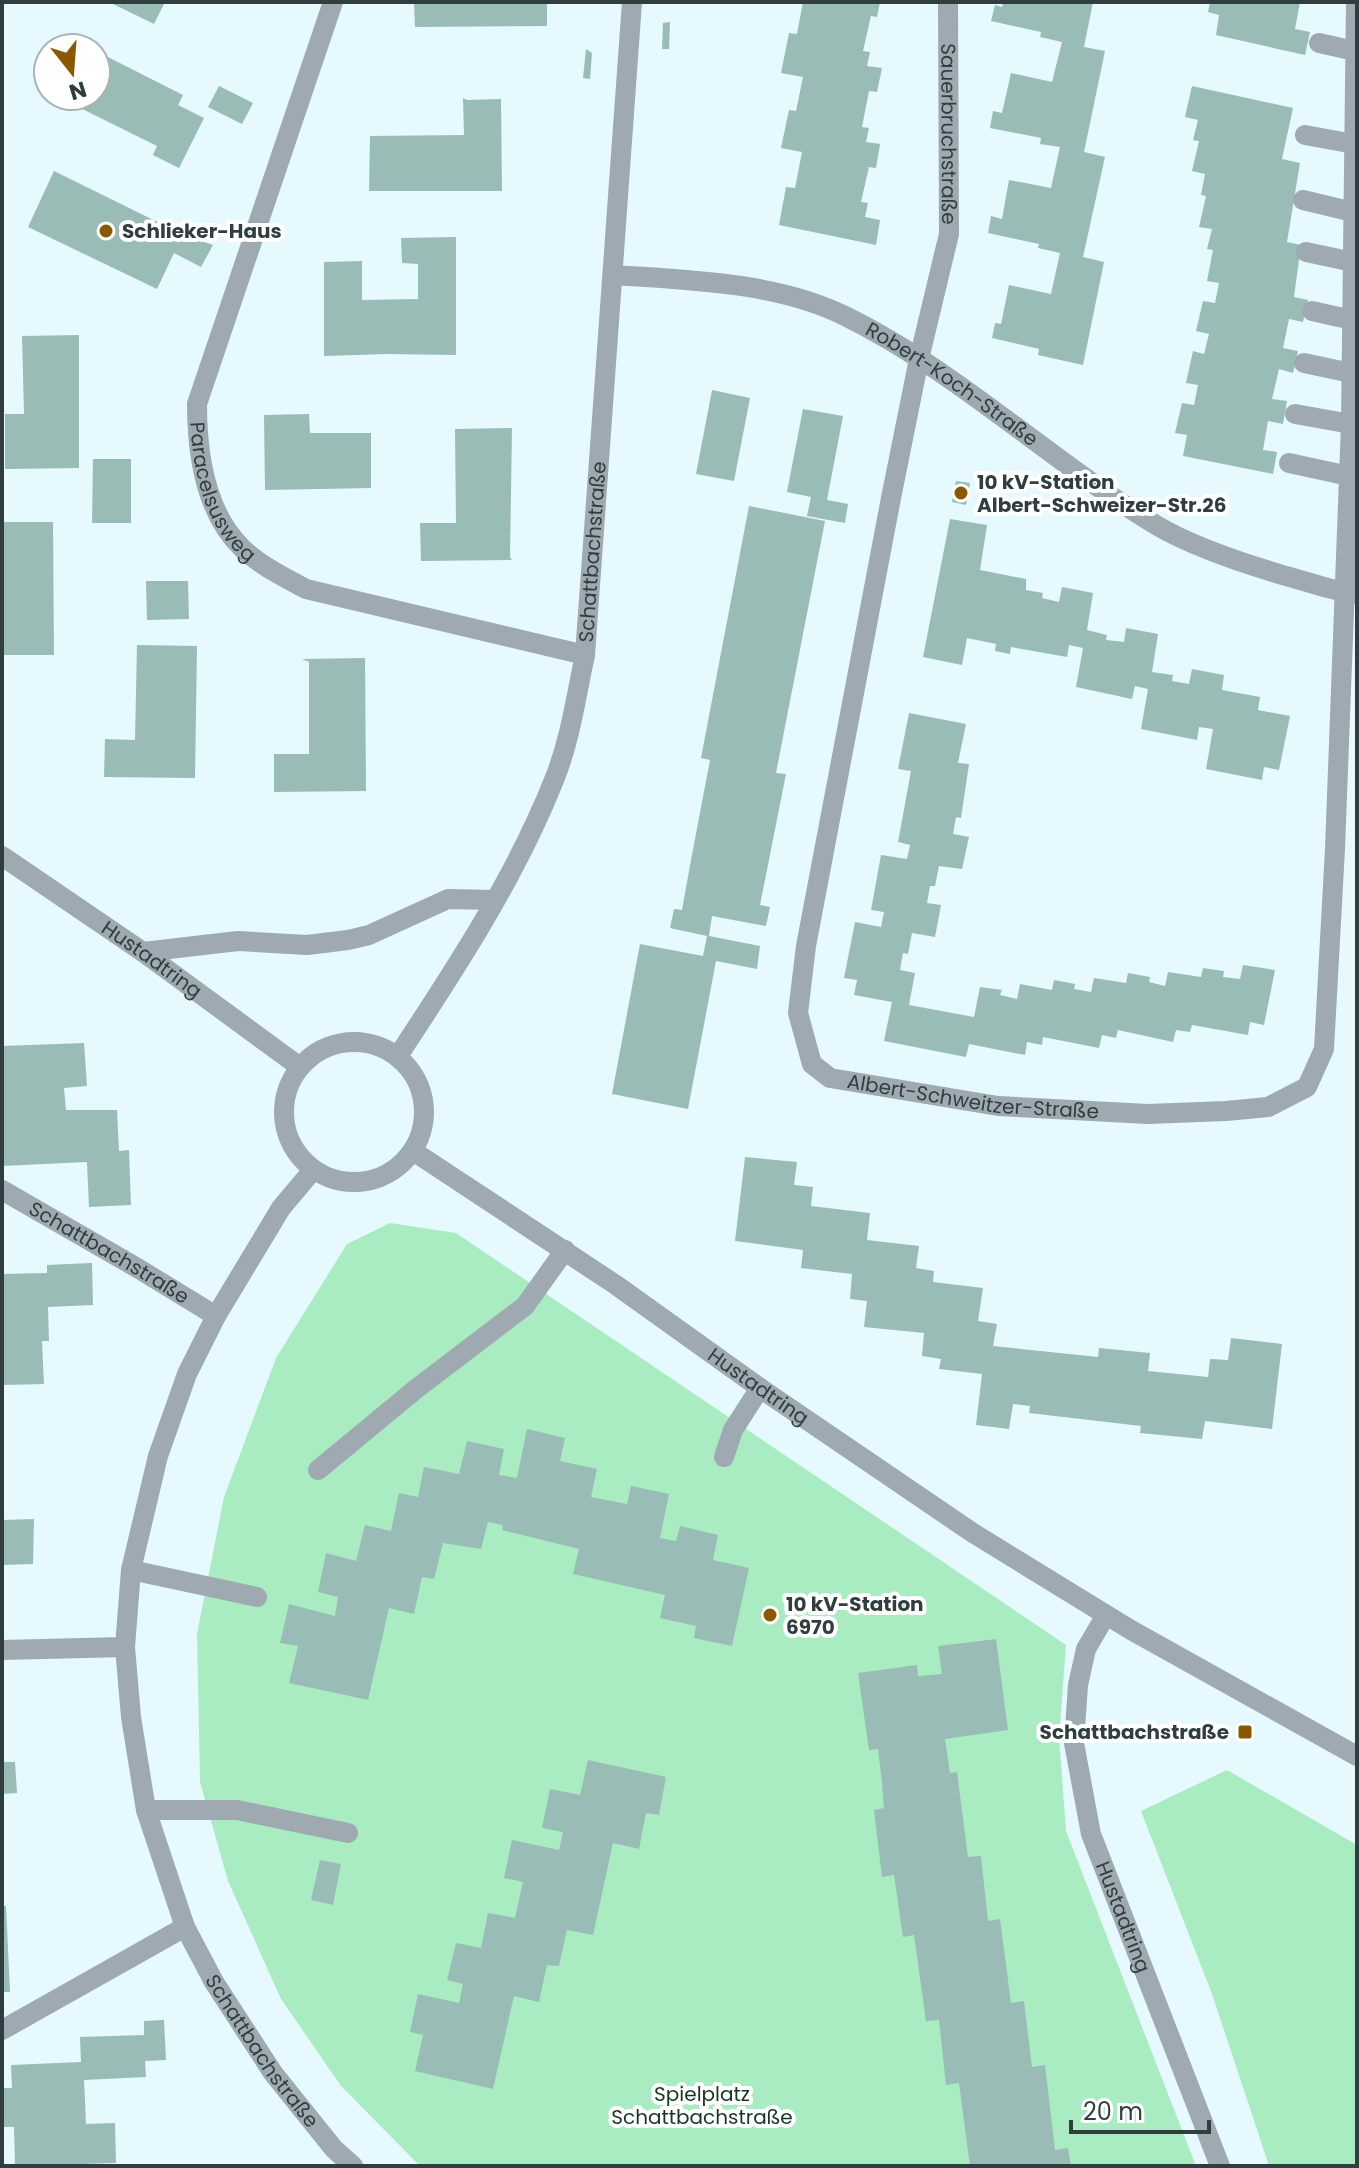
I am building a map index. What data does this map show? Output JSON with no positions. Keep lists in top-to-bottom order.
{
  "streets": {
    "street": [
      "Sauerbruchstraße",
      "Robert-Koch-Straße",
      "Paracelsusweg",
      "Schattbachstraße",
      "Hustadtring",
      "Albert-Schweitzer-Straße"
    ]
  },
  "crossings": [
    ["Sauerbruchstraße", "Robert-Koch-Straße"],
    ["Sauerbruchstraße", "Albert-Schweitzer-Straße"],
    ["Robert-Koch-Straße", "Schattbachstraße"],
    ["Robert-Koch-Straße", "Albert-Schweitzer-Straße"],
    ["Paracelsusweg", "Schattbachstraße"],
    ["Schattbachstraße", "Hustadtring"]
  ],
  "parks": ["Spielplatz Schattbachstraße"],
  "places": {
    "other": ["Schlieker-Haus", "10 kV-Station Albert-Schweizer-Str.26", "10 kV-Station 6970"],
    "transit": ["Schattbachstraße"]
  },
  "scale_bar": "20 m",
  "north": "bottom"
}
